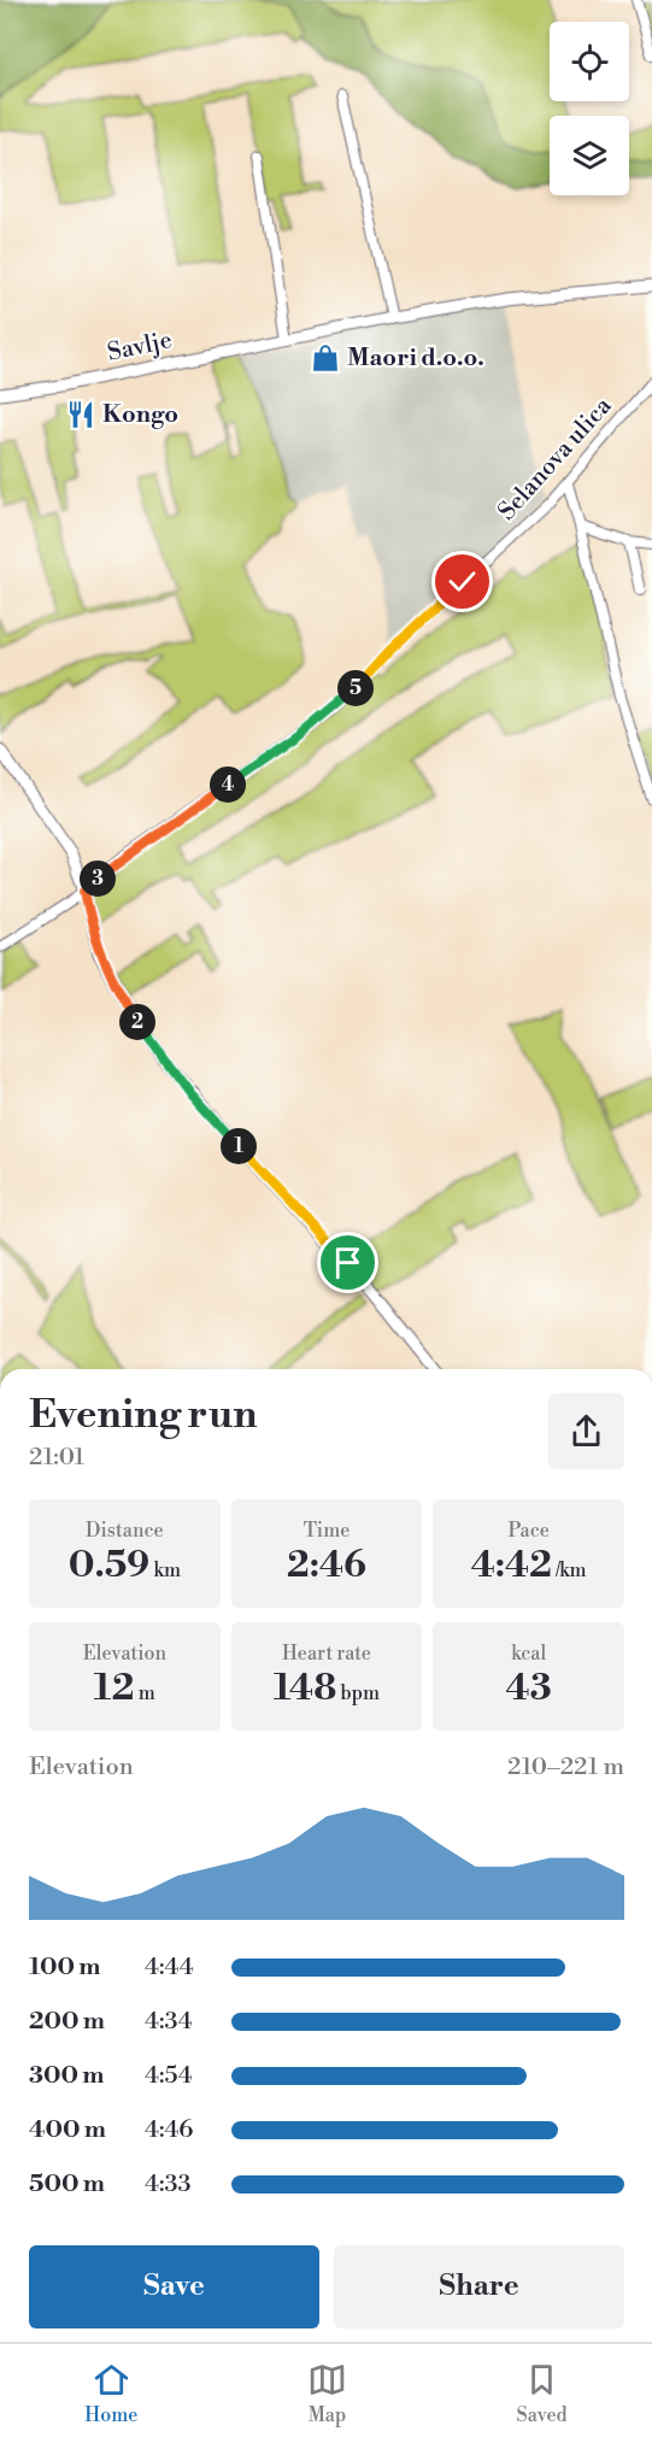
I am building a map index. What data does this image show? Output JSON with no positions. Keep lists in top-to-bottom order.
{
  "streets": {
    "street": ["Savlje", "Selanova ulica"]
  },
  "places": {
    "shop": ["Maori d.o.o."],
    "restaurant": ["Kongo"]
  },
  "page": {
    "pins": [
      "5",
      "4",
      "3",
      "2",
      "1"
    ],
    "heading": ["Evening run", "21:01"],
    "stats": [
      ["Distance", "0.59 km"],
      ["Time", "2:46"],
      ["Pace", "4:42 /km"],
      ["Elevation", "12 m"],
      ["Heart rate", "148 bpm"],
      ["kcal", "43"]
    ],
    "chart": ["Elevation", "210–221 m"],
    "list": [
      {
        "name": "100 m",
        "note": "4:44"
      },
      {
        "name": "200 m",
        "note": "4:34"
      },
      {
        "name": "300 m",
        "note": "4:54"
      },
      {
        "name": "400 m",
        "note": "4:46"
      },
      {
        "name": "500 m",
        "note": "4:33"
      }
    ],
    "buttons": ["Save", "Share"],
    "tabs": ["Home", "Map", "Saved"]
  }
}
